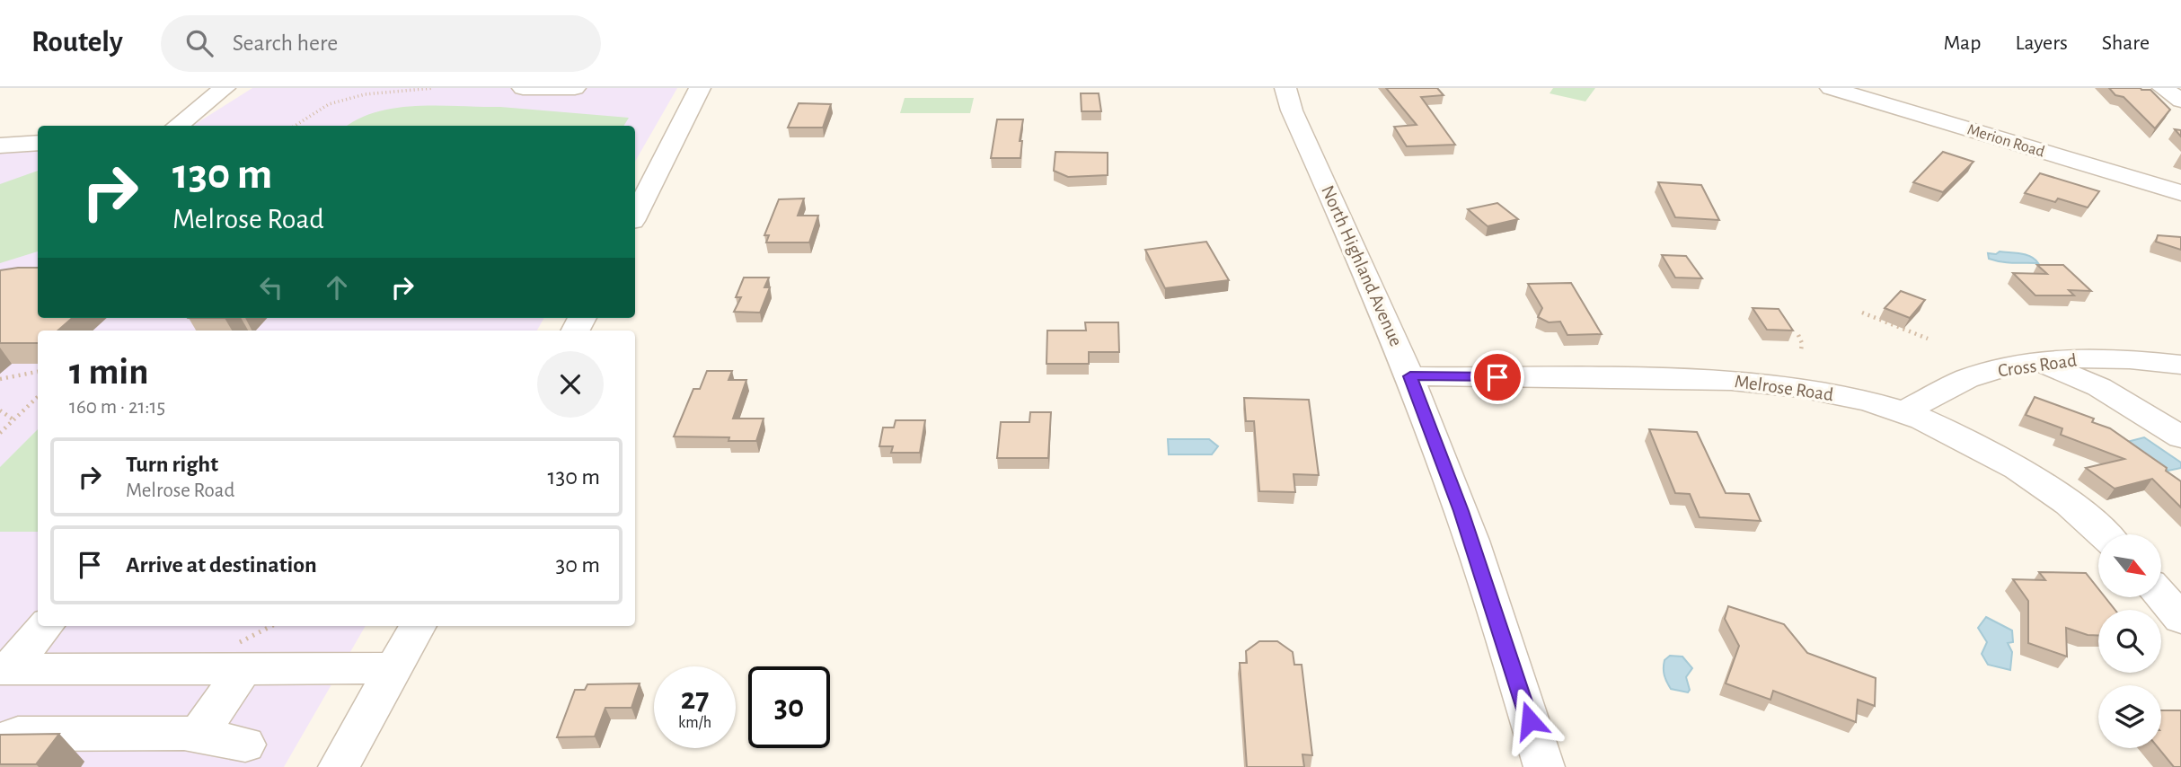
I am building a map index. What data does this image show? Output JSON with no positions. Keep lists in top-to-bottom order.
{
  "streets": {
    "street": [
      "Merion Road",
      "North Highland Avenue",
      "Cross Road",
      "Melrose Road"
    ]
  },
  "crossings": [
    ["North Highland Avenue", "Melrose Road"],
    ["Cross Road", "Melrose Road"]
  ],
  "north": "bottom right",
  "page": {
    "header": "Routely",
    "search": "Search here",
    "nav": ["Map", "Layers", "Share"],
    "turn": ["130 m", "Melrose Road"],
    "heading": ["1 min", "160 m · 21:15"],
    "list": [
      {
        "name": "Turn right",
        "note": "Melrose Road",
        "value": "130 m"
      },
      {
        "name": "Arrive at destination",
        "value": "30 m"
      }
    ],
    "speed": "27 km/h",
    "limit": "30"
  }
}
